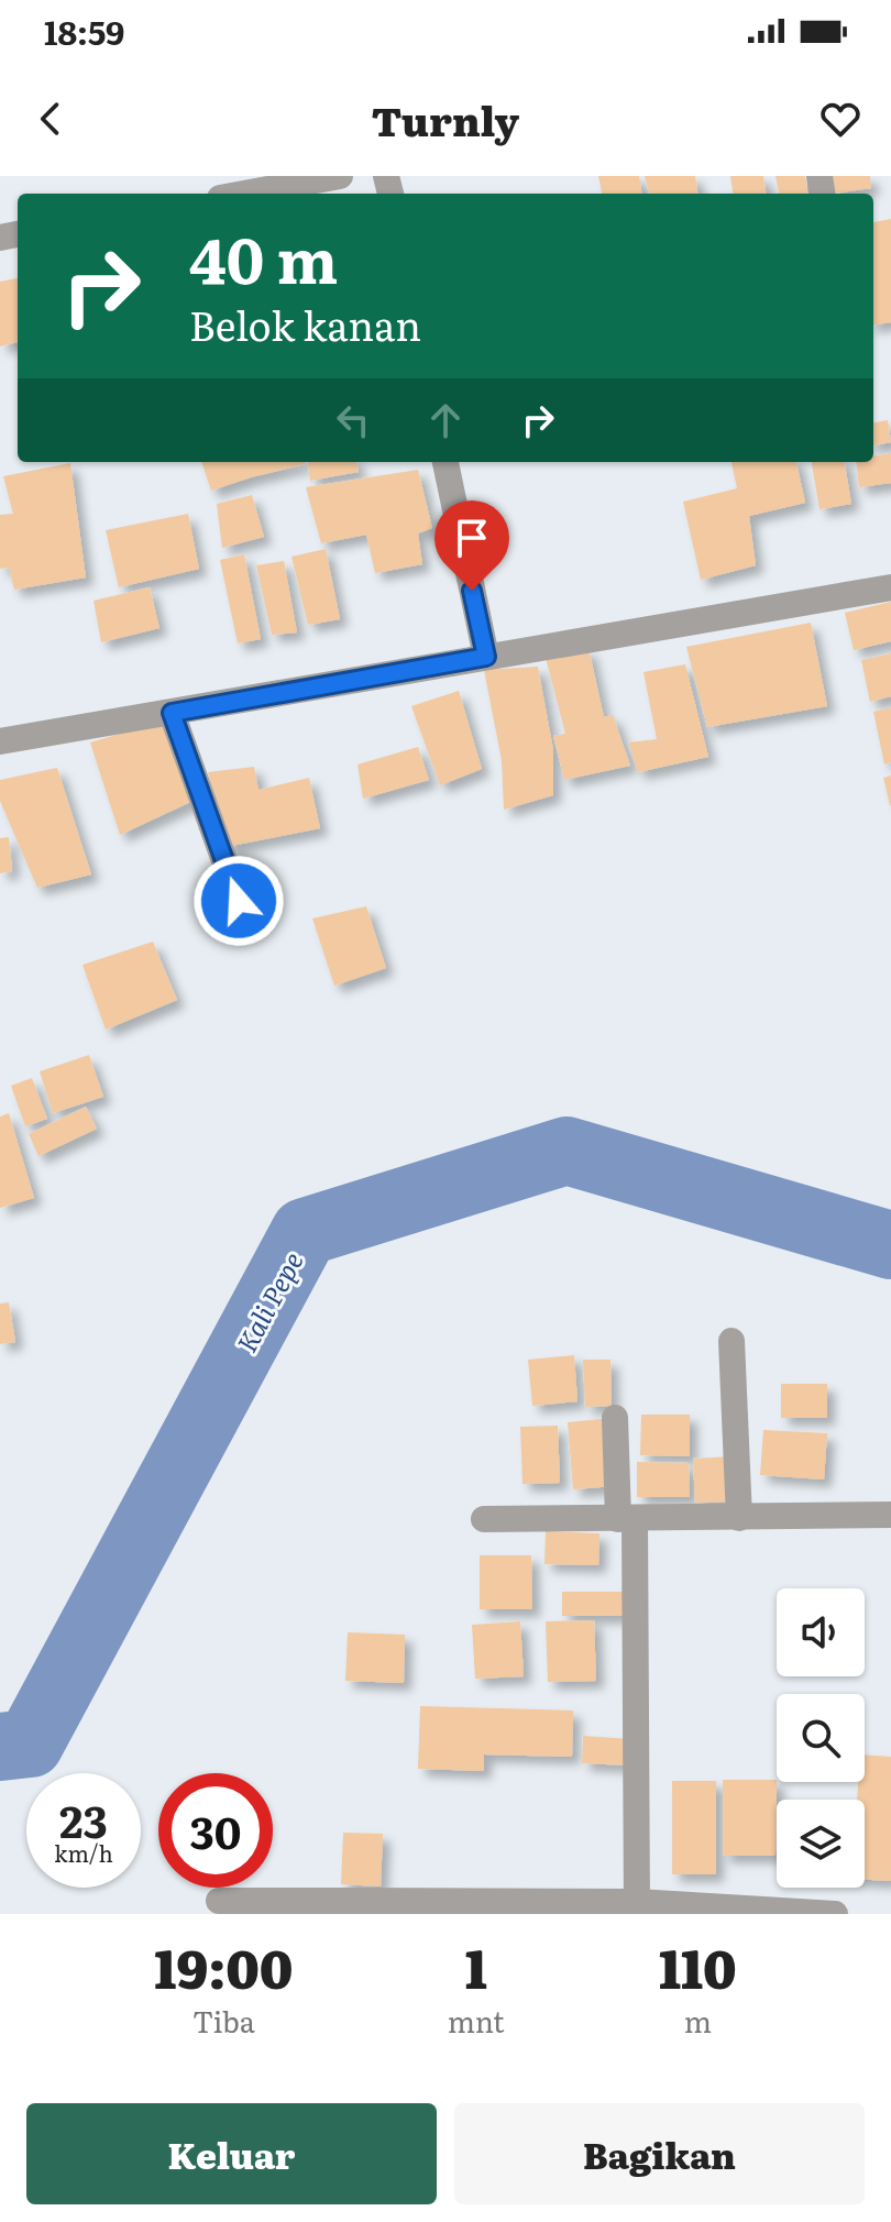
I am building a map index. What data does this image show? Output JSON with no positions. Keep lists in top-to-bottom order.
{
  "water": ["Kali Pepe"],
  "page": {
    "status": "18:59",
    "header": "Turnly",
    "turn": ["40 m", "Belok kanan"],
    "speed": "23 km/h",
    "limit": "30",
    "eta": [
      "19:00",
      "Tiba",
      "1",
      "mnt",
      "110",
      "m"
    ],
    "buttons": ["Keluar", "Bagikan"]
  }
}
